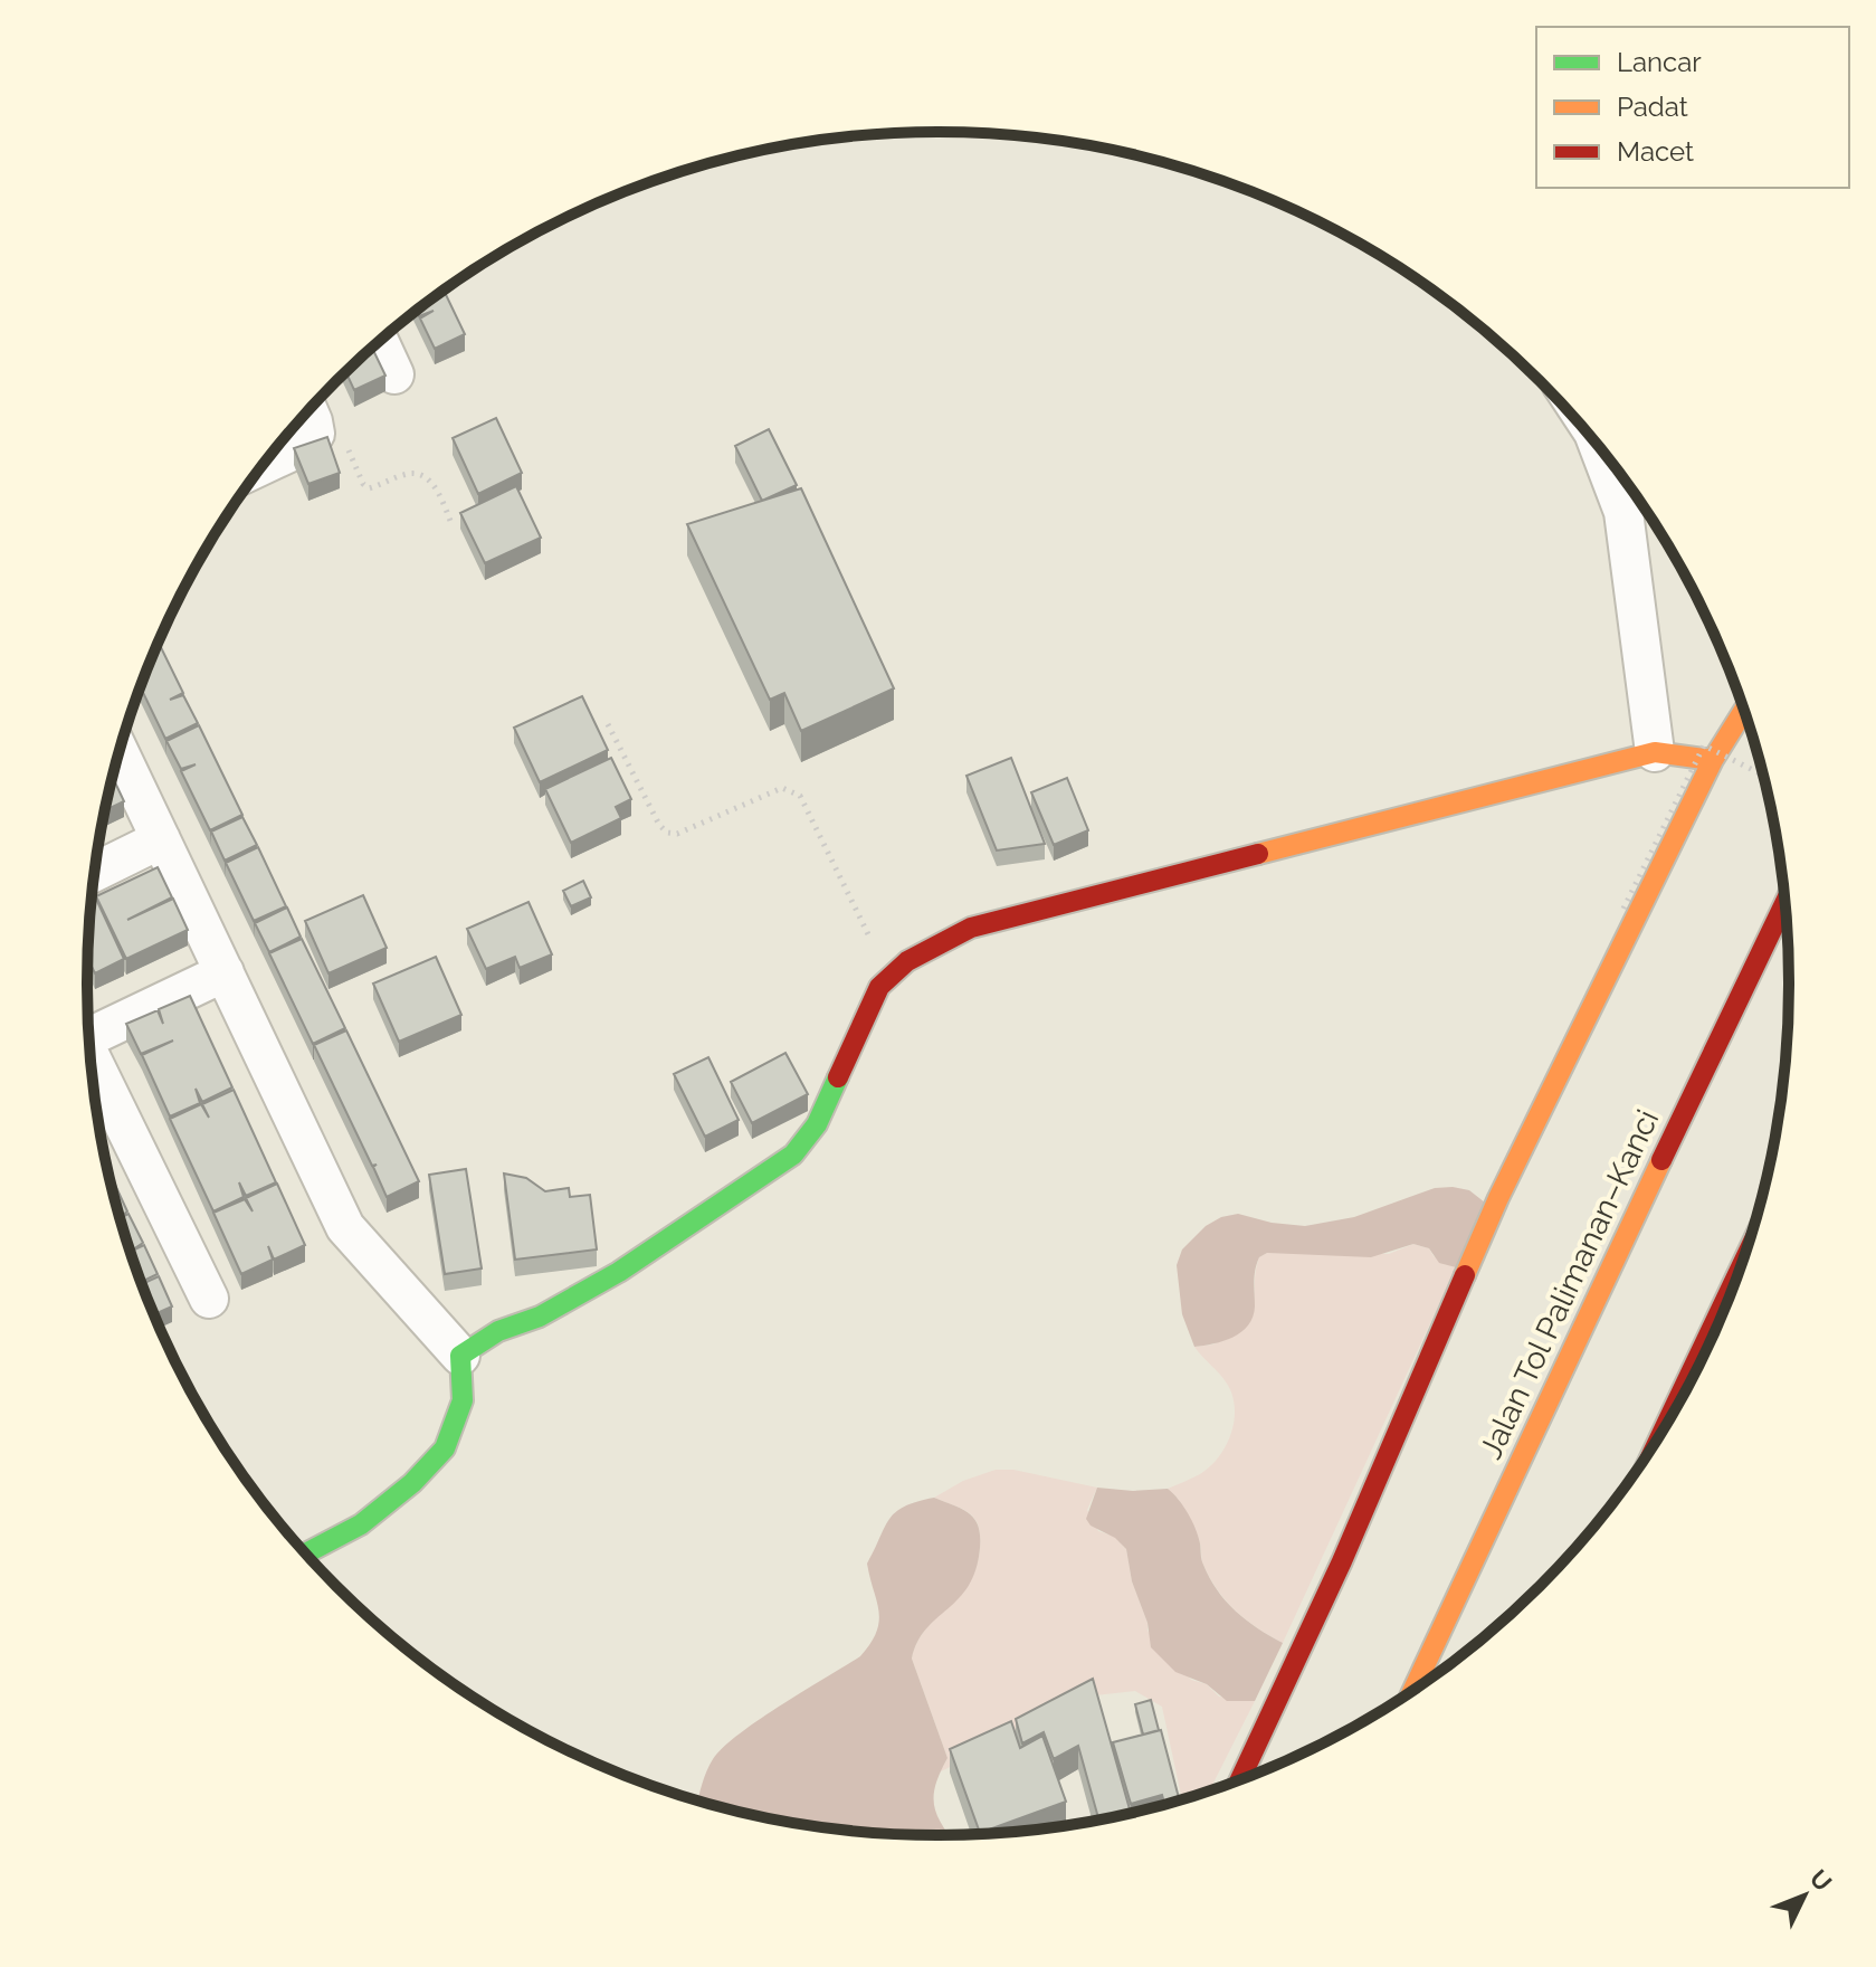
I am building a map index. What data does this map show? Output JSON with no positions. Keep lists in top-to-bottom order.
{
  "streets": {
    "main road": ["Jalan Tol Palimanan–Kanci"]
  },
  "legend": ["Lancar", "Padat", "Macet"],
  "north": "top right"
}
